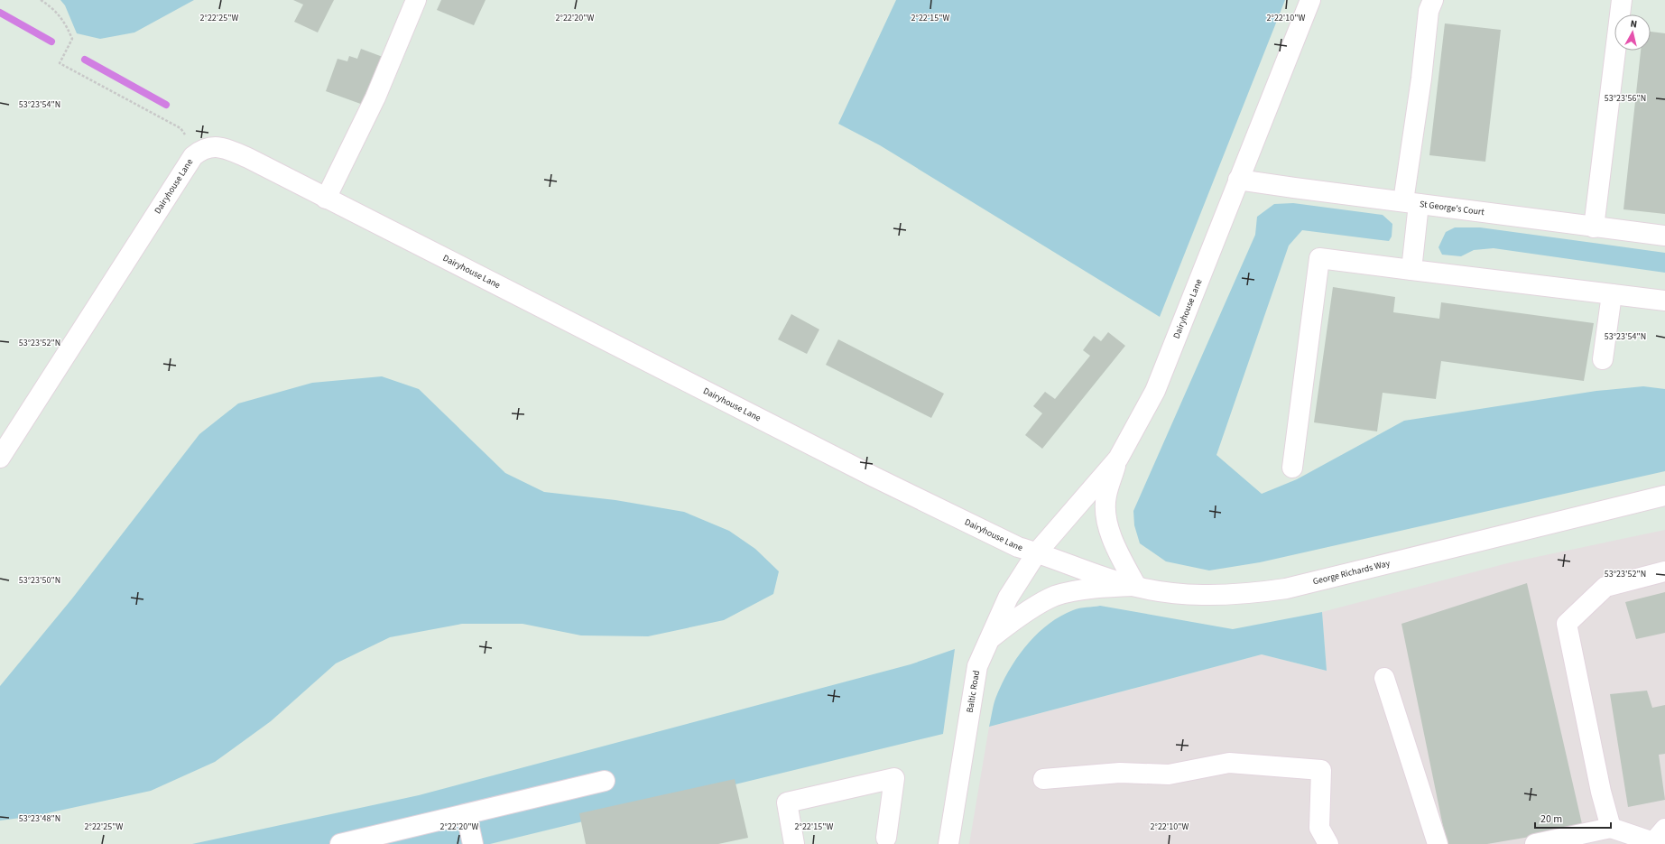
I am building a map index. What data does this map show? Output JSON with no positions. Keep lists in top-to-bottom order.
{
  "streets": {
    "street": [
      "Dairyhouse Lane",
      "St George's Court",
      "George Richards Way",
      "Baltic Road"
    ]
  },
  "crossings": [
    ["Dairyhouse Lane", "St George's Court"],
    ["Dairyhouse Lane", "George Richards Way"],
    ["Dairyhouse Lane", "Baltic Road"],
    ["George Richards Way", "Baltic Road"]
  ],
  "scale_bar": "20 m",
  "north": "top",
  "coordinates": [
    "2°22'25\"W",
    "2°22'20\"W",
    "2°22'15\"W",
    "2°22'10\"W",
    "53°23'56\"N",
    "53°23'54\"N",
    "53°23'52\"N",
    "53°23'50\"N",
    "53°23'48\"N"
  ]
}
